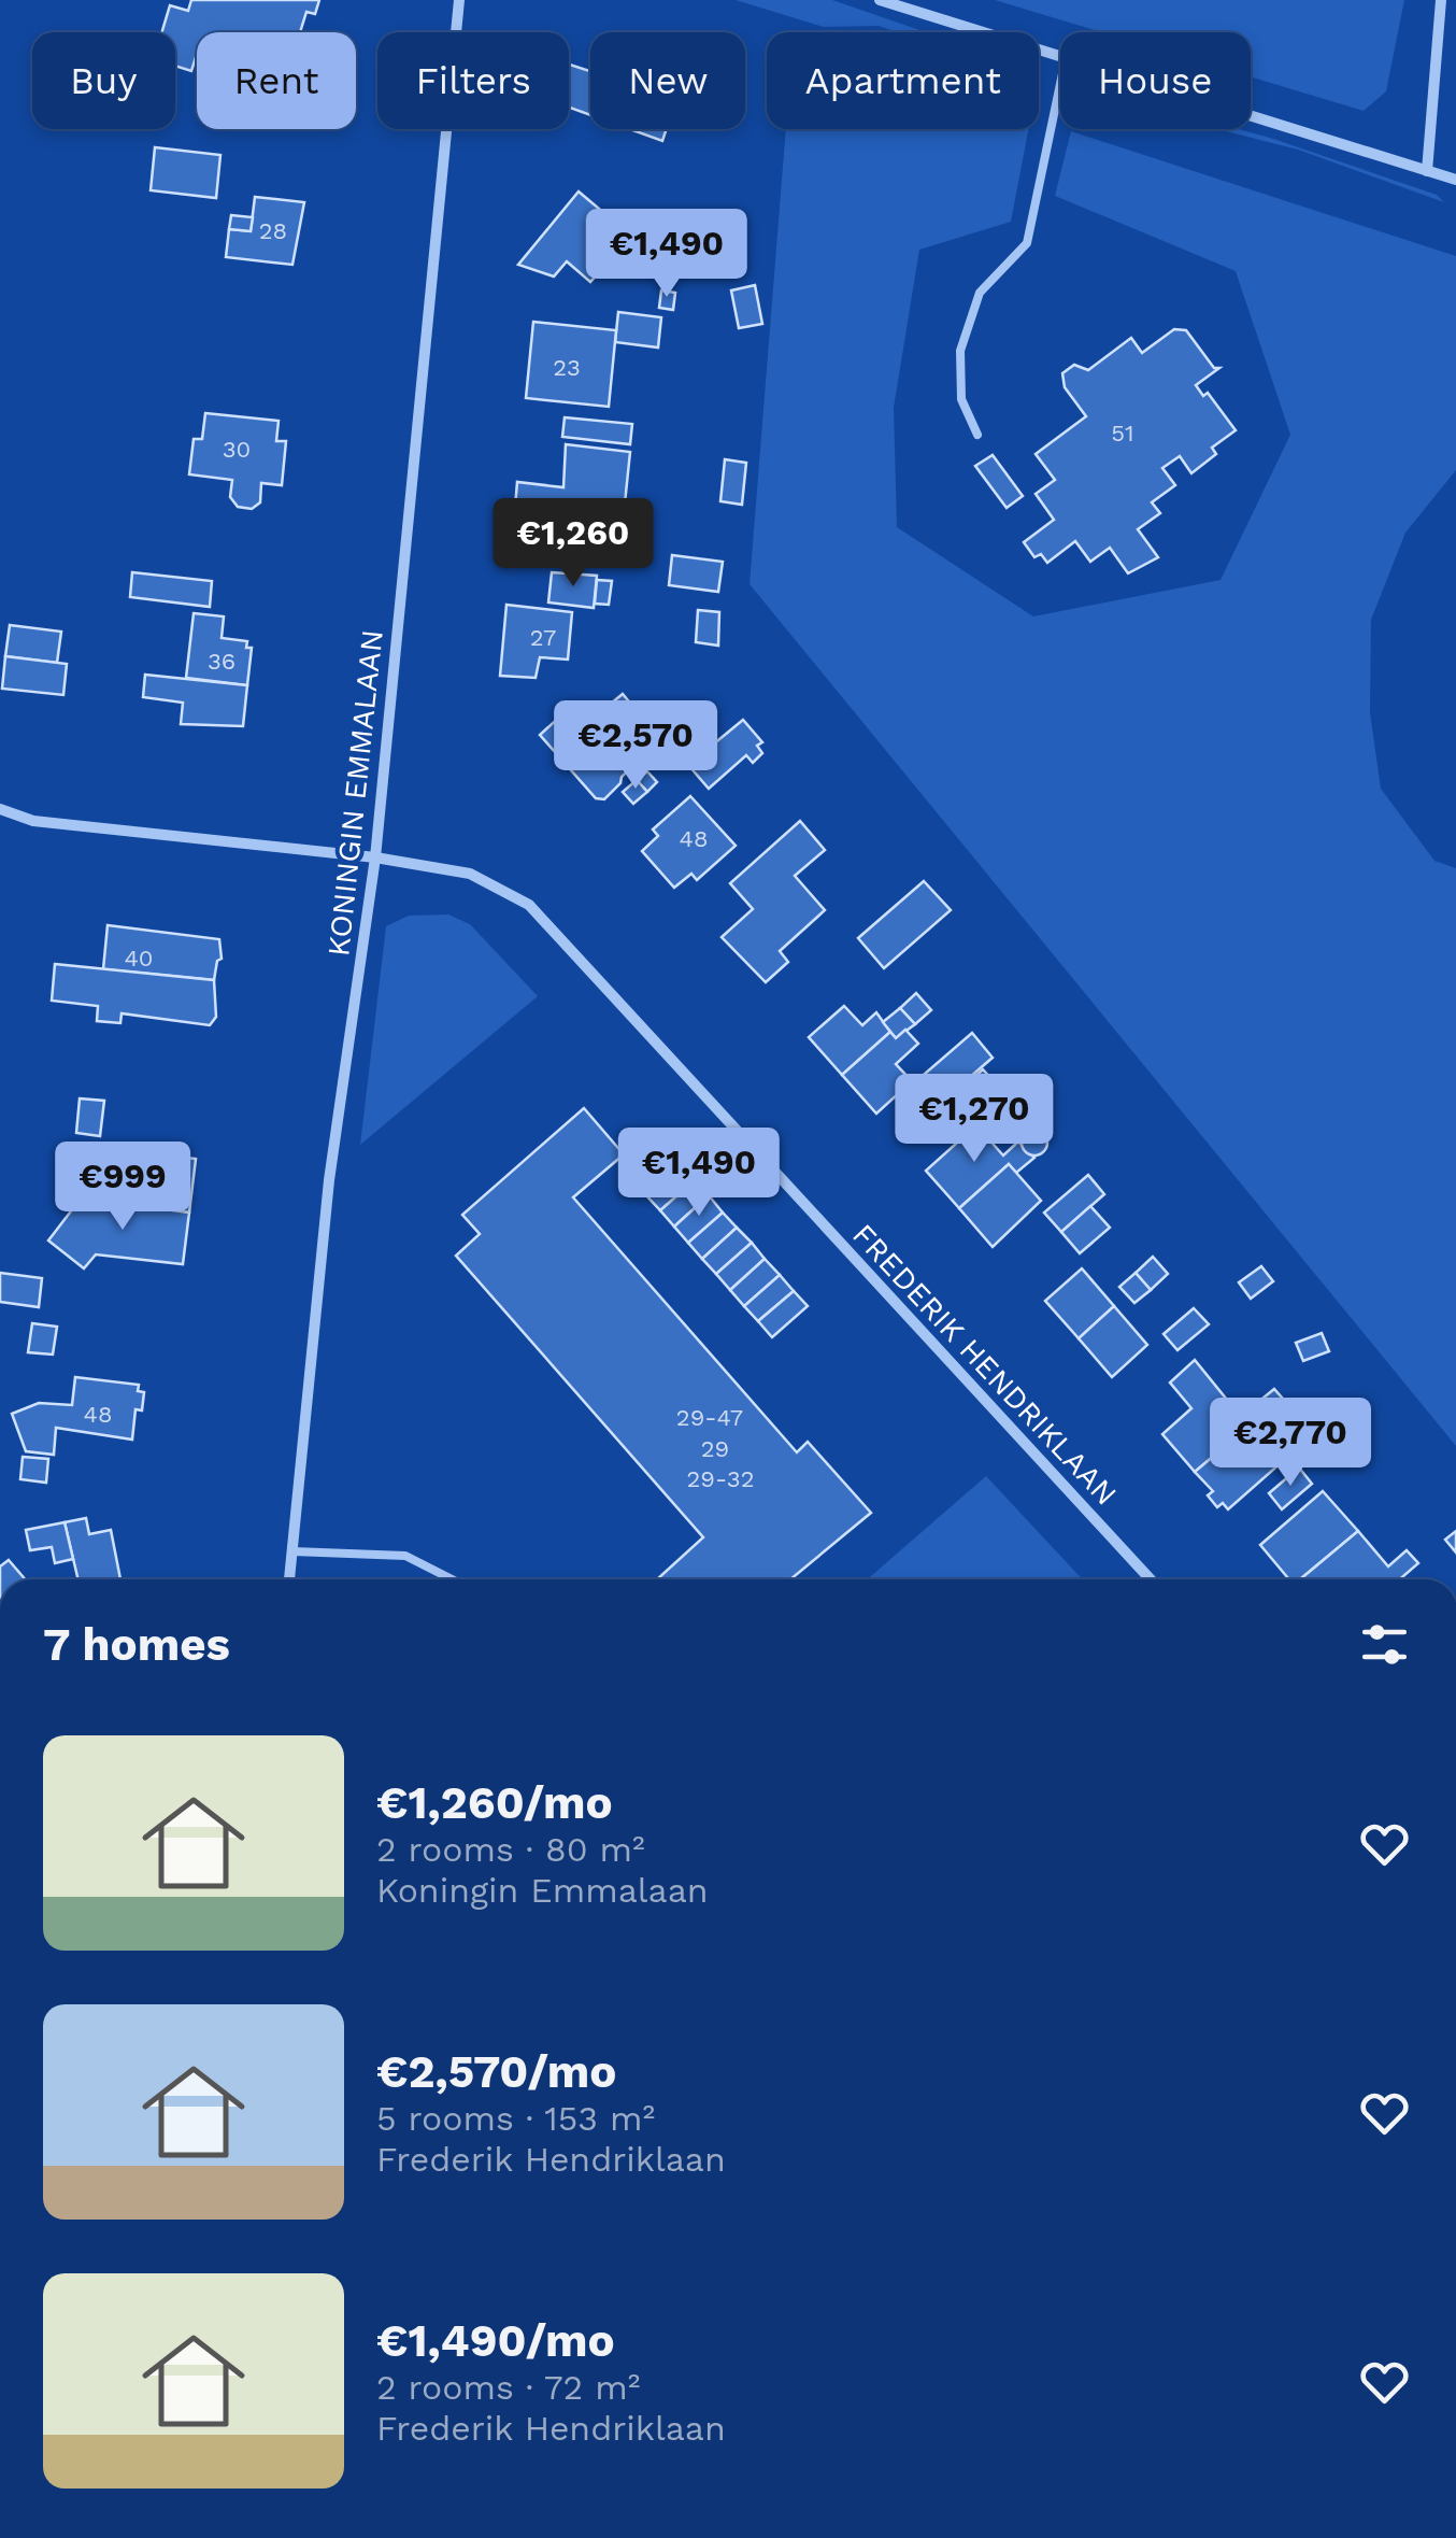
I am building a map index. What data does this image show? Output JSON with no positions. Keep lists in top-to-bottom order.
{
  "streets": {
    "street": ["KONINGIN EMMALAAN", "FREDERIK HENDRIKLAAN"]
  },
  "crossings": [
    ["KONINGIN EMMALAAN", "FREDERIK HENDRIKLAAN"]
  ],
  "house_numbers": [
    "28",
    "23",
    "51",
    "30",
    "27",
    "36",
    "48",
    "40",
    "48",
    "29-47",
    "29",
    "29-32"
  ],
  "page": {
    "chip": [
      "Buy",
      "Rent",
      "Filters",
      "New",
      "Apartment",
      "House"
    ],
    "price": [
      "€1,490",
      "€1,260",
      "€2,570",
      "€1,270",
      "€1,490",
      "€999",
      "€2,770"
    ],
    "heading": "7 homes",
    "list": [
      {
        "name": "€1,260/mo",
        "note": "2 rooms · 80 m² · Koningin Emmalaan"
      },
      {
        "name": "€2,570/mo",
        "note": "5 rooms · 153 m² · Frederik Hendriklaan"
      },
      {
        "name": "€1,490/mo",
        "note": "2 rooms · 72 m² · Frederik Hendriklaan"
      }
    ]
  }
}
